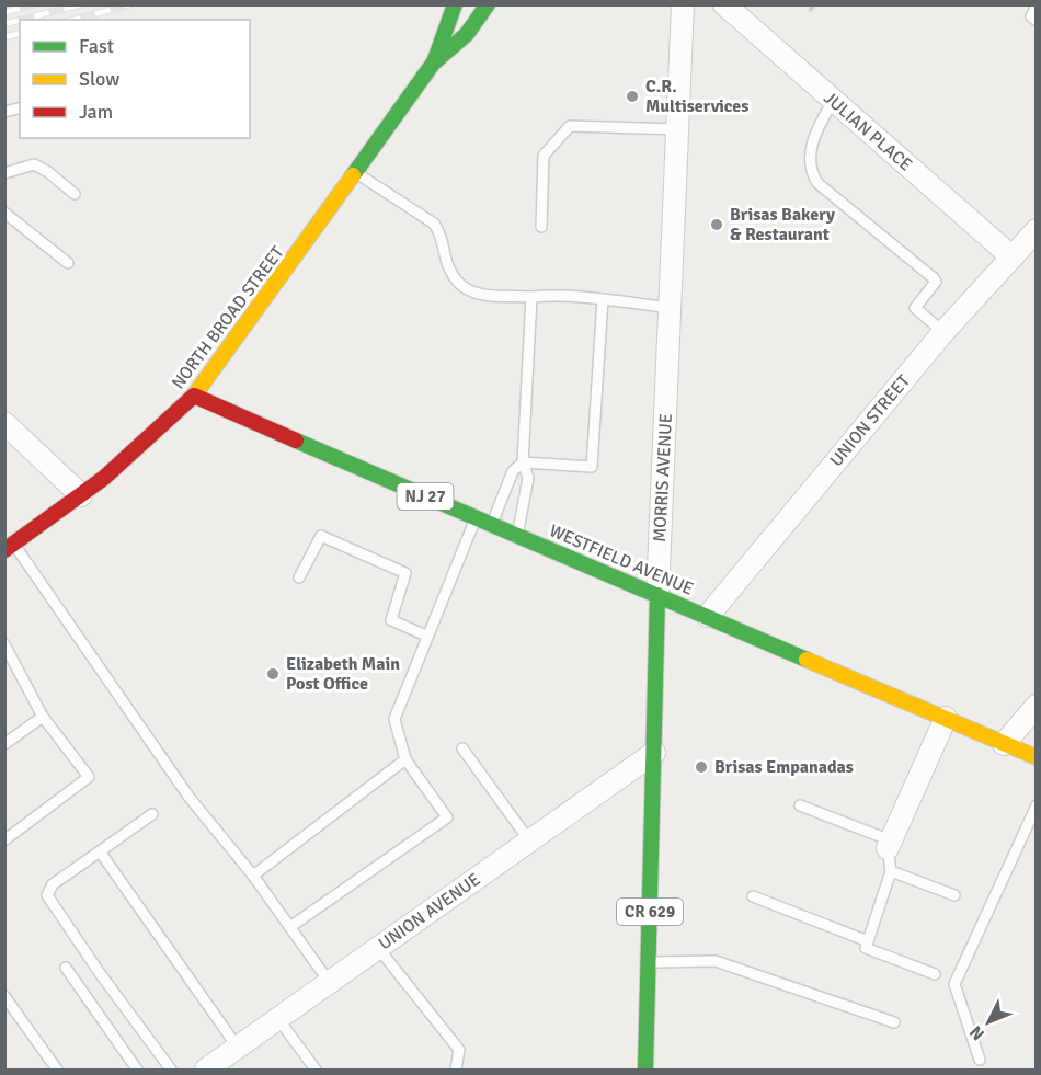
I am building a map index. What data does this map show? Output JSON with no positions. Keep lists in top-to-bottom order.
{
  "streets": {
    "main road": [
      "NORTH BROAD STREET",
      "MORRIS AVENUE",
      "NJ 27",
      "WESTFIELD AVENUE",
      "CR 629"
    ],
    "street": ["JULIAN PLACE", "UNION STREET", "UNION AVENUE"]
  },
  "crossings": [
    ["JULIAN PLACE", "UNION STREET"],
    ["NORTH BROAD STREET", "WESTFIELD AVENUE"],
    ["UNION STREET", "WESTFIELD AVENUE"],
    ["MORRIS AVENUE", "WESTFIELD AVENUE"],
    ["MORRIS AVENUE", "UNION AVENUE"]
  ],
  "places": [
    "C.R. Multiservices",
    "Brisas Bakery & Restaurant",
    "Elizabeth Main Post Office",
    "Brisas Empanadas"
  ],
  "legend": ["Fast", "Slow", "Jam"],
  "north": "bottom left"
}
